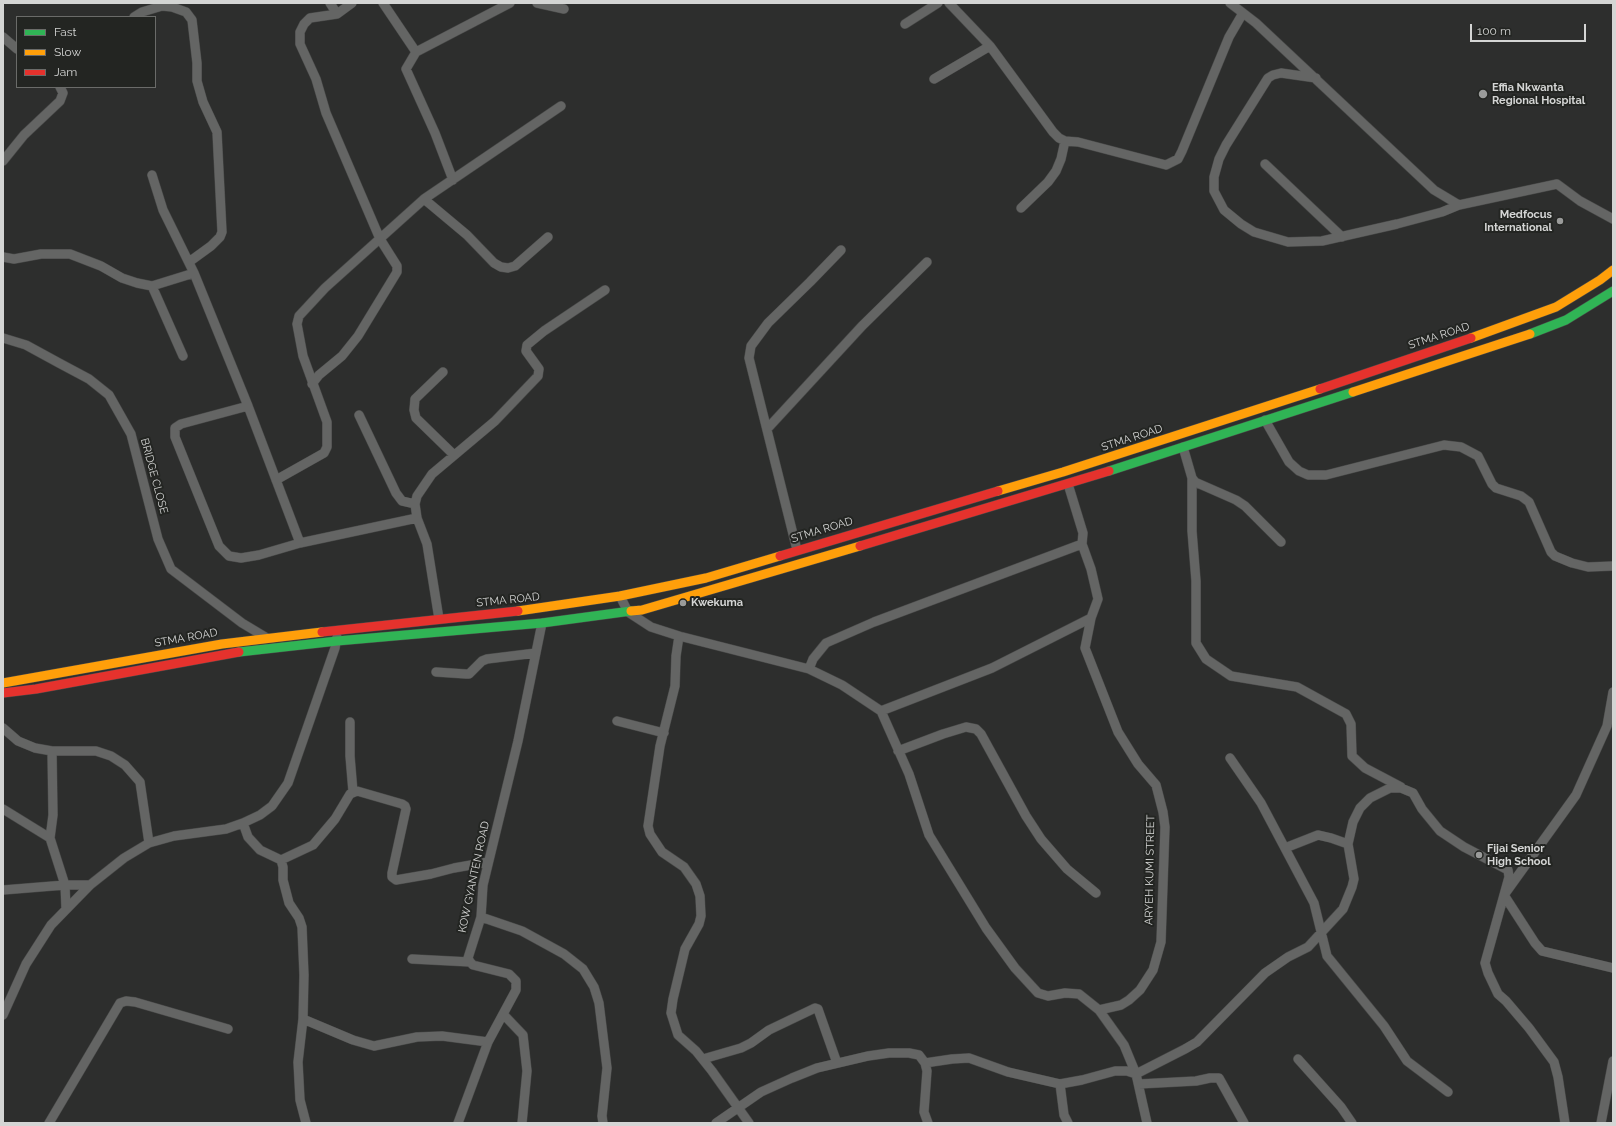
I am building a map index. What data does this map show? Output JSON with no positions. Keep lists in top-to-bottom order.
{
  "streets": {
    "main road": ["STMA ROAD"],
    "street": ["BRIDGE CLOSE", "ARYEH KUMI STREET", "KOW GYANTEN ROAD"]
  },
  "crossings": [
    ["STMA ROAD", "BRIDGE CLOSE"],
    ["STMA ROAD", "ARYEH KUMI STREET"],
    ["STMA ROAD", "KOW GYANTEN ROAD"]
  ],
  "places": [
    "Effia Nkwanta Regional Hospital",
    "Medfocus International",
    "Kwekuma",
    "Fijai Senior High School"
  ],
  "legend": ["Fast", "Slow", "Jam"],
  "scale_bar": "100 m"
}
